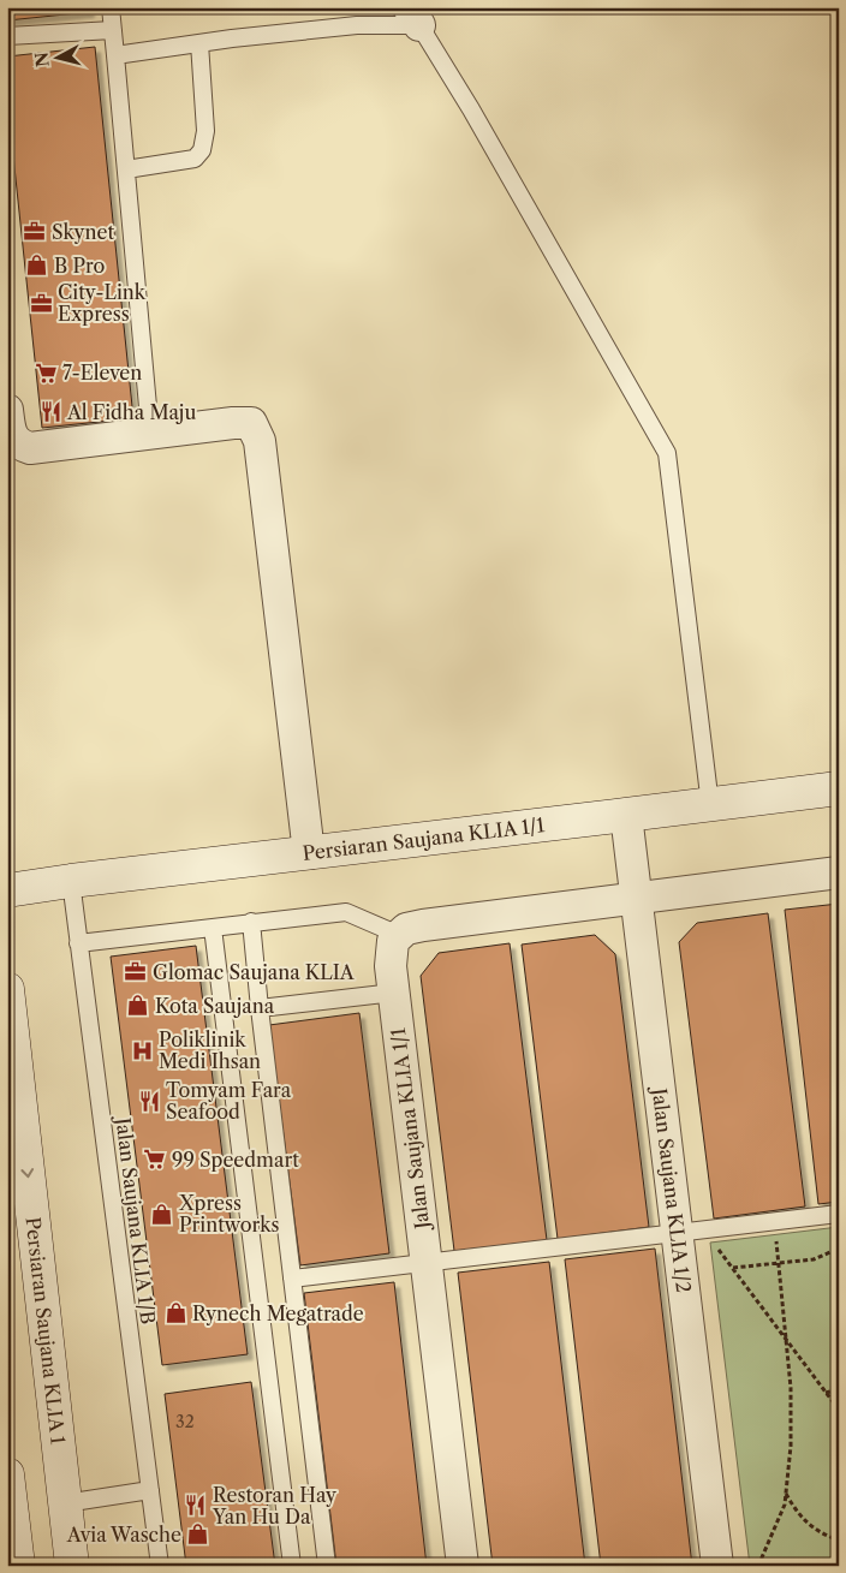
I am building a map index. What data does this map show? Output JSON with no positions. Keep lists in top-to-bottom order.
{
  "streets": {
    "street": [
      "Persiaran Saujana KLIA 1/1",
      "Jalan Saujana KLIA 1/1",
      "Jalan Saujana KLIA 1/2",
      "Persiaran Saujana KLIA 1"
    ],
    "lane": ["Jalan Saujana KLIA 1/B"]
  },
  "crossings": [
    ["Persiaran Saujana KLIA 1/1", "Jalan Saujana KLIA 1/2"],
    ["Persiaran Saujana KLIA 1/1", "Jalan Saujana KLIA 1/B"]
  ],
  "one_way": ["Persiaran Saujana KLIA 1"],
  "places": {
    "office": ["Skynet", "City-Link Express", "Glomac Saujana KLIA"],
    "shop": [
      "B Pro",
      "Kota Saujana",
      "Xpress Printworks",
      "Rynech Megatrade",
      "Avia Wasche"
    ],
    "supermarket": ["7-Eleven", "99 Speedmart"],
    "restaurant": ["Al Fidha Maju", "Tomyam Fara Seafood", "Restoran Hay Yan Hu Da"],
    "hospital": ["Poliklinik Medi Ihsan"]
  },
  "house_numbers": ["32"],
  "north": "left"
}
